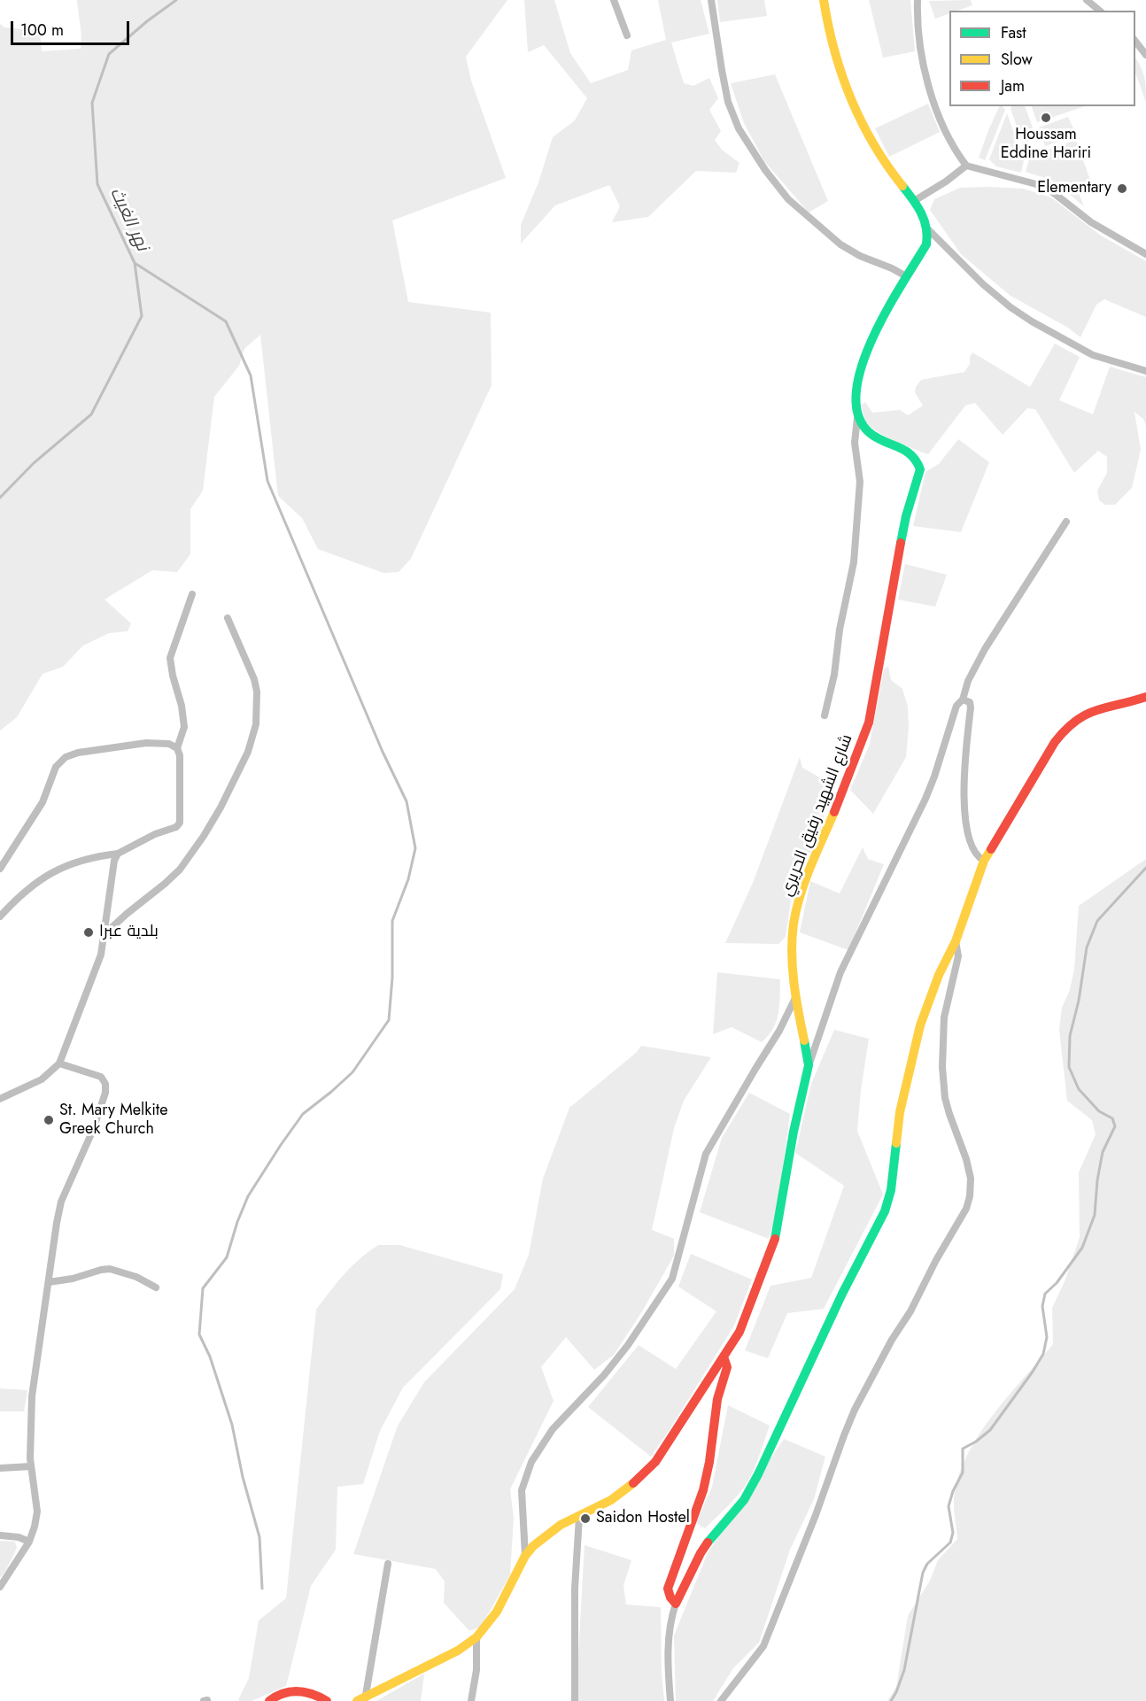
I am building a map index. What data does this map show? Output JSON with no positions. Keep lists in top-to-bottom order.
{
  "streets": {
    "street": ["شارع الشهيد رفيق الحريري"]
  },
  "water": ["نهر الغيث"],
  "places": [
    "Houssam Eddine Hariri",
    "Elementary",
    "بلدية عبرا",
    "St. Mary Melkite Greek Church",
    "Saidon Hostel"
  ],
  "legend": ["Fast", "Slow", "Jam"],
  "scale_bar": "100 m"
}
